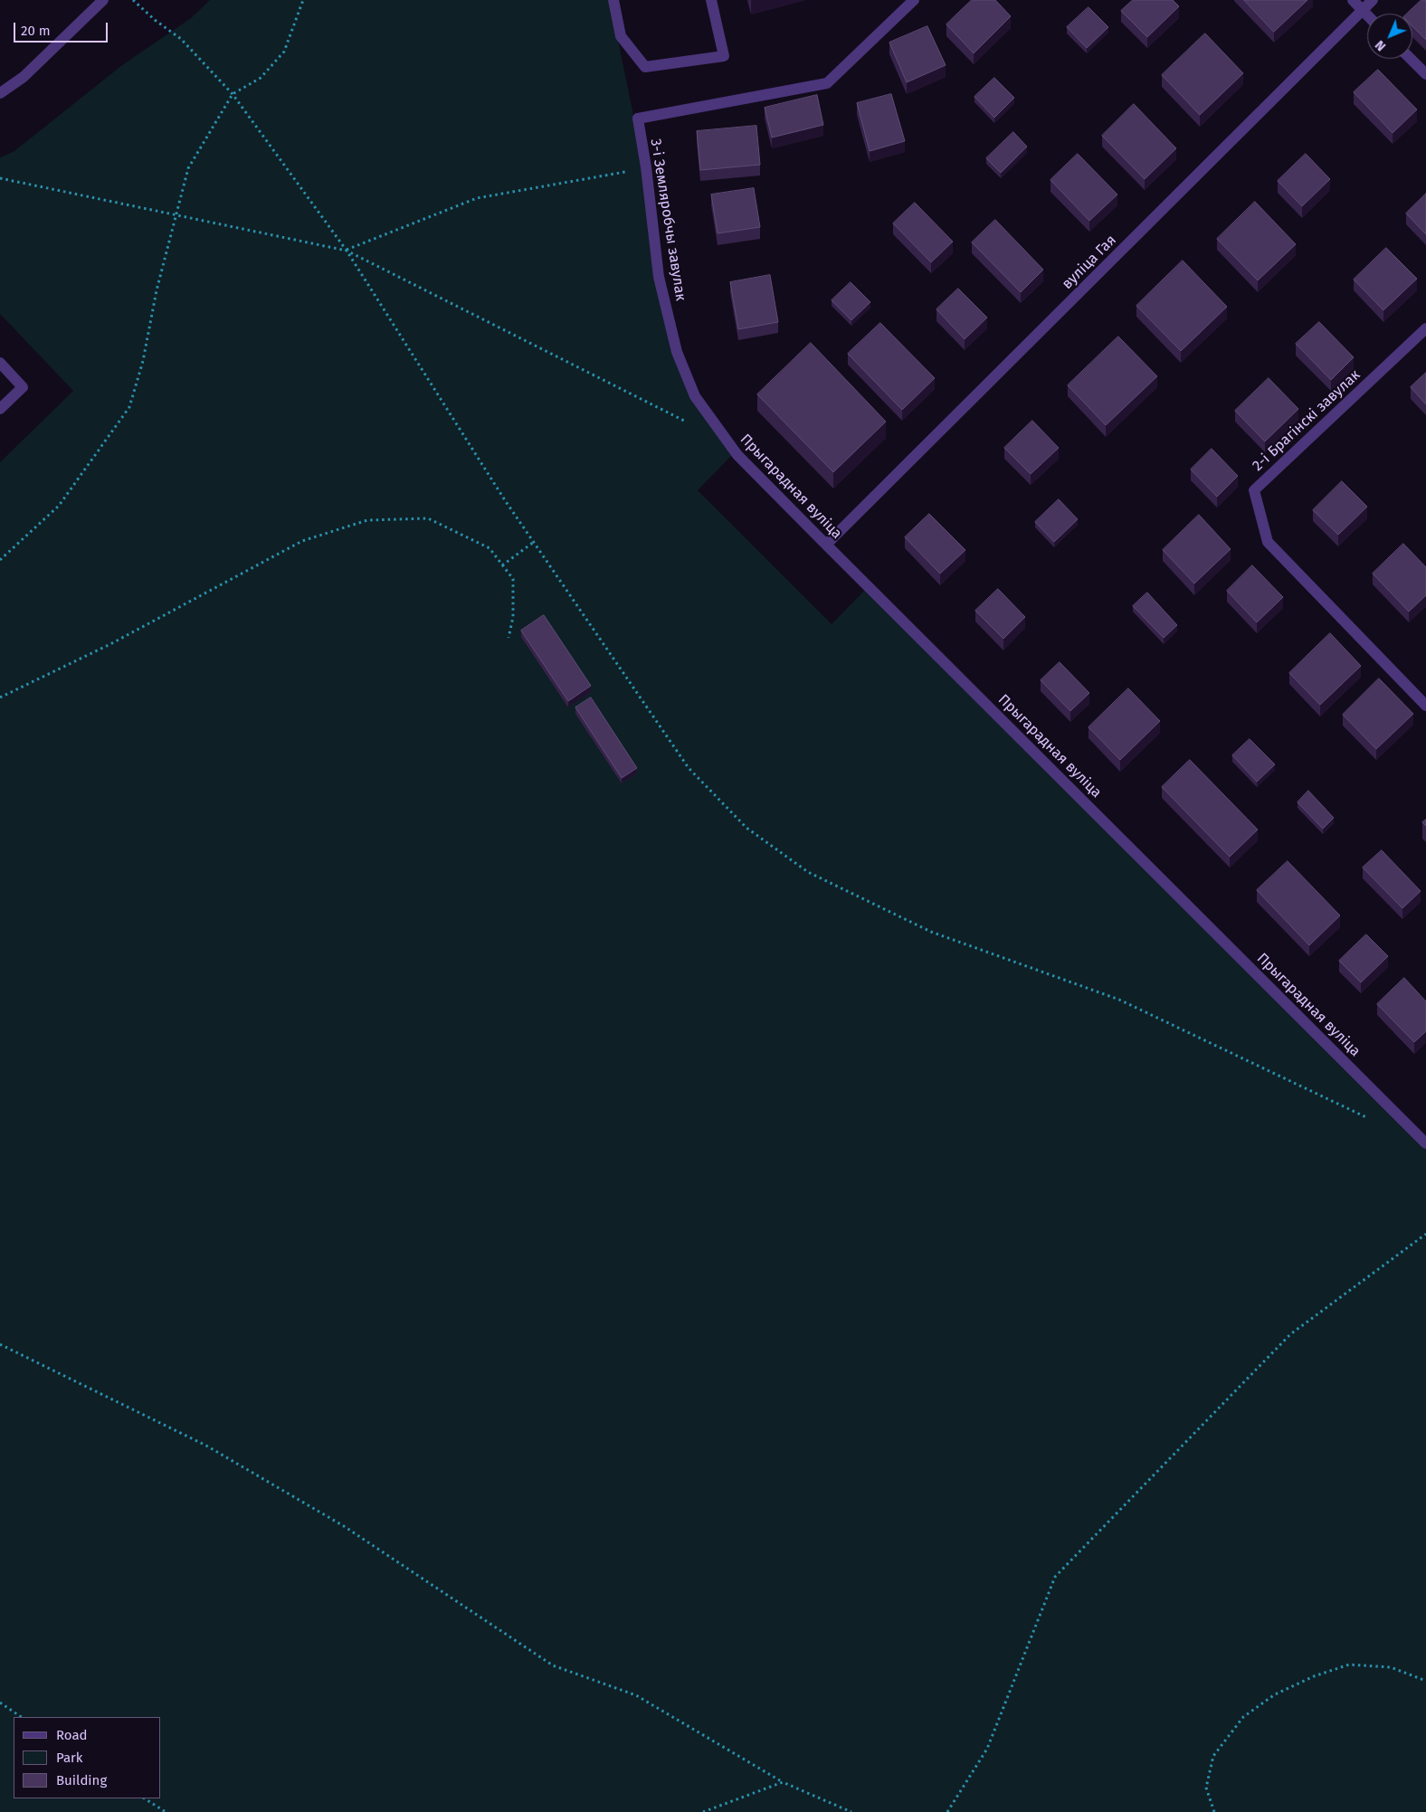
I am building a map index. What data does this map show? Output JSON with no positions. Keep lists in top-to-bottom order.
{
  "streets": {
    "street": [
      "3-і Земляробчы завулак",
      "вуліца Гая",
      "2-і Брагінскі завулак",
      "Прыгарадная вуліца"
    ]
  },
  "crossings": [
    ["3-і Земляробчы завулак", "Прыгарадная вуліца"],
    ["вуліца Гая", "Прыгарадная вуліца"]
  ],
  "legend": ["Road", "Park", "Building"],
  "scale_bar": "20 m",
  "north": "bottom left"
}
